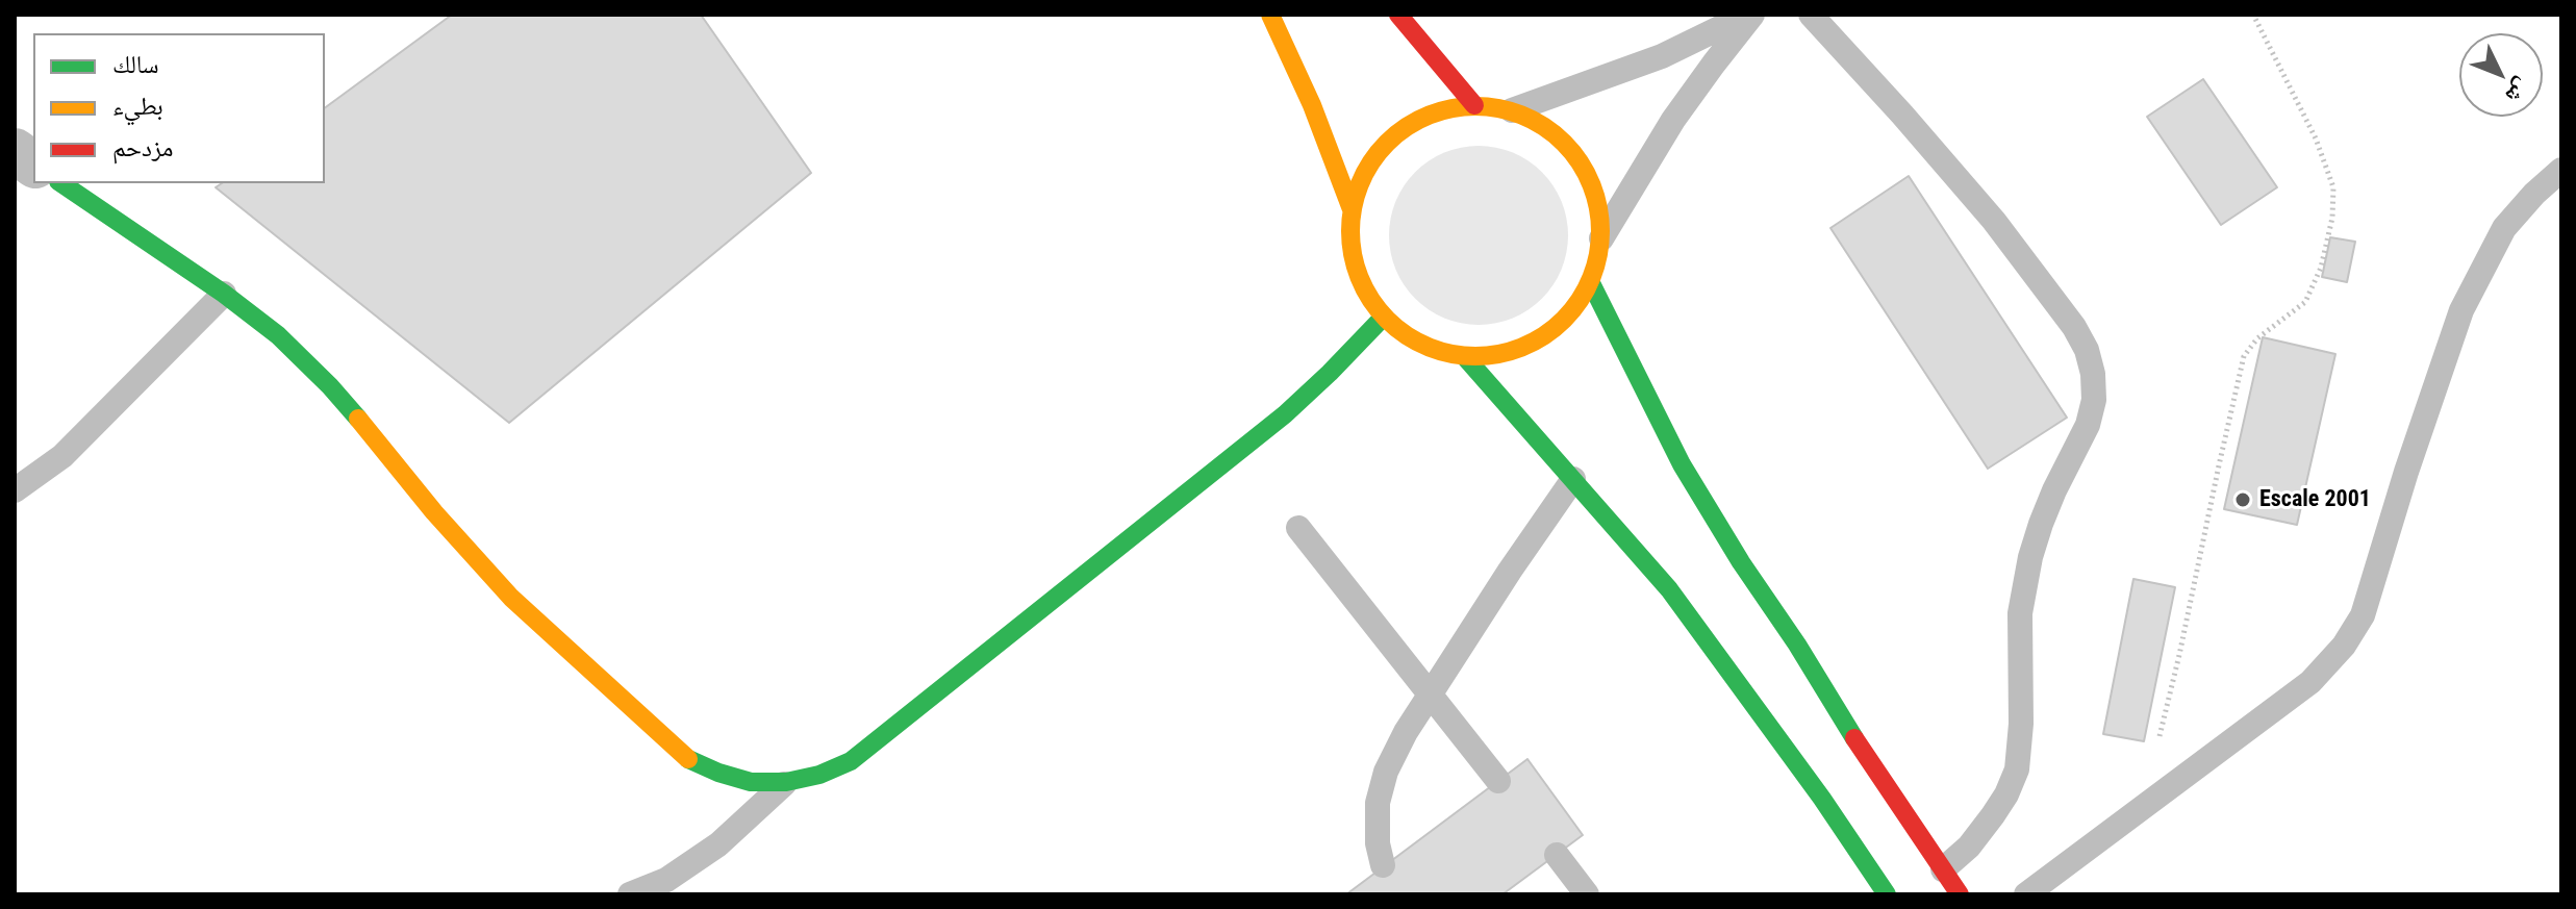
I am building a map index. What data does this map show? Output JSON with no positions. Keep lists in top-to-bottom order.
{
  "places": ["Escale 2001"],
  "legend": ["سالك", "بطيء", "مزدحم"],
  "north": "bottom right"
}
